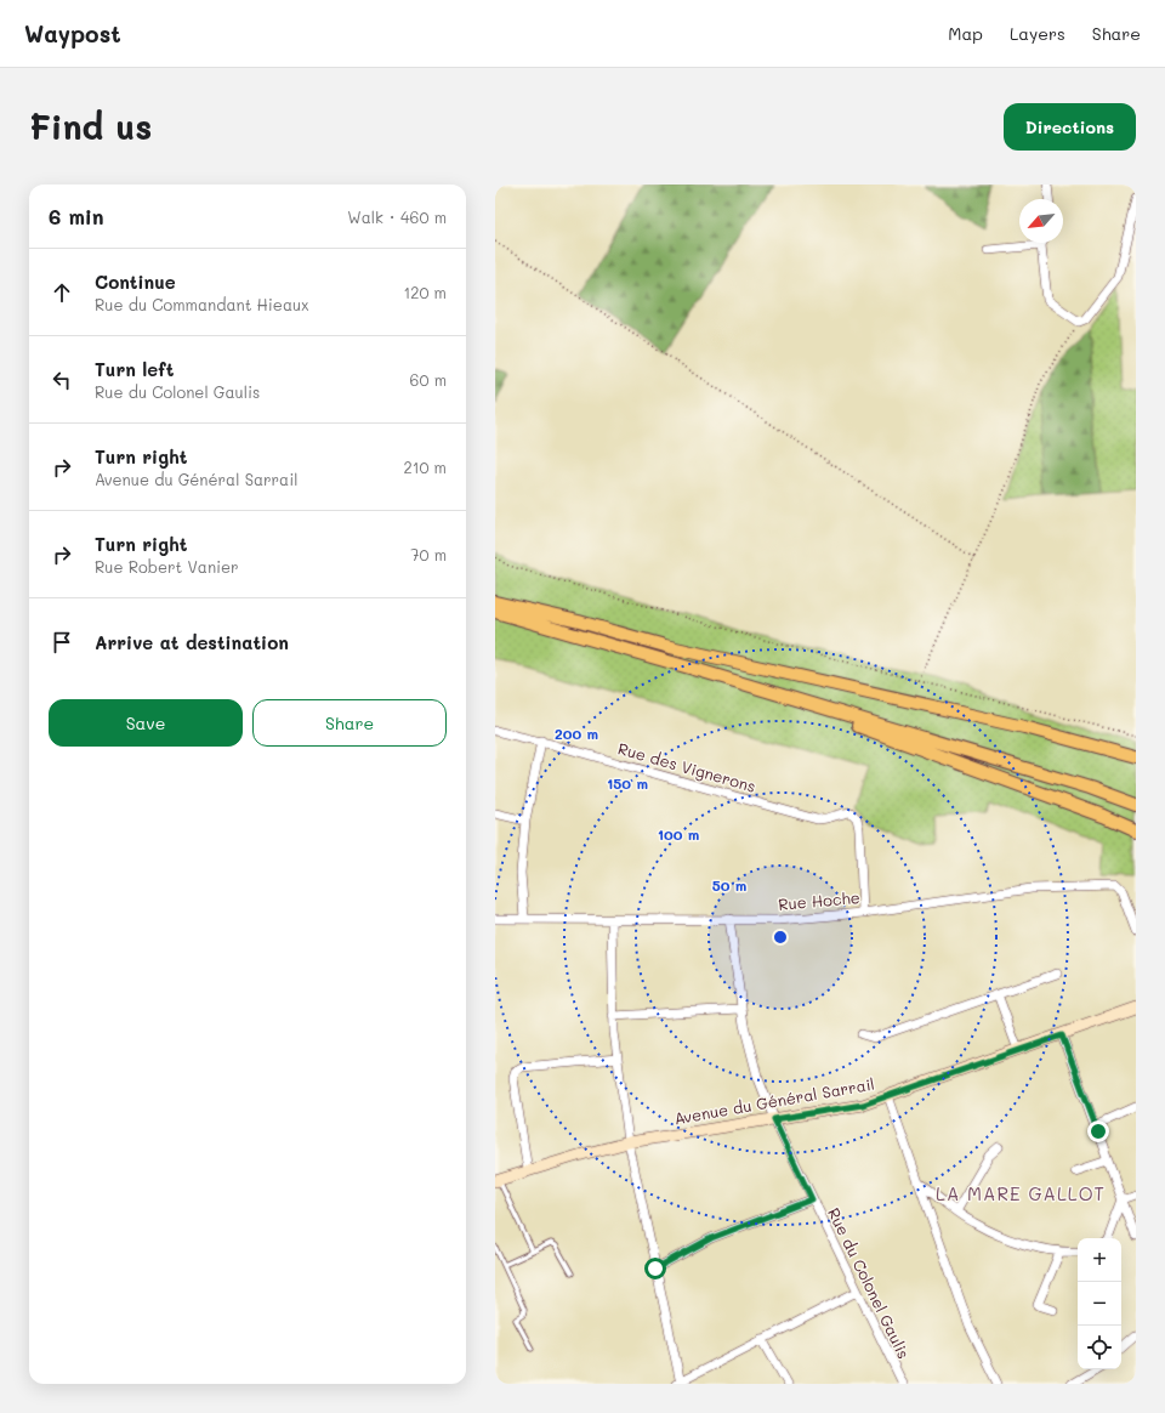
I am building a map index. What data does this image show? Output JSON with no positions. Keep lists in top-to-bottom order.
{
  "streets": {
    "street": [
      "Rue des Vignerons",
      "Rue Hoche",
      "Avenue du Général Sarrail",
      "Rue du Colonel Gaulis"
    ]
  },
  "crossings": [
    ["Rue des Vignerons", "Rue Hoche"],
    ["Rue Hoche", "Rue du Colonel Gaulis"],
    ["Avenue du Général Sarrail", "Rue du Colonel Gaulis"]
  ],
  "districts": ["LA MARE GALLOT"],
  "north": "bottom left",
  "page": {
    "header": "Waypost",
    "nav": ["Map", "Layers", "Share"],
    "buttons": [
      "Directions",
      ["Save", "Share"]
    ],
    "title": "Find us",
    "heading": ["6 min", "Walk · 460 m"],
    "list": [
      ["Continue", "Rue du Commandant Hieaux", "120 m"],
      ["Turn left", "Rue du Colonel Gaulis", "60 m"],
      ["Turn right", "Avenue du Général Sarrail", "210 m"],
      ["Turn right", "Rue Robert Vanier", "70 m"],
      "Arrive at destination"
    ],
    "map_buttons": ["+", "−"]
  },
  "rings": [
    "200 m",
    "150 m",
    "100 m",
    "50 m"
  ]
}
